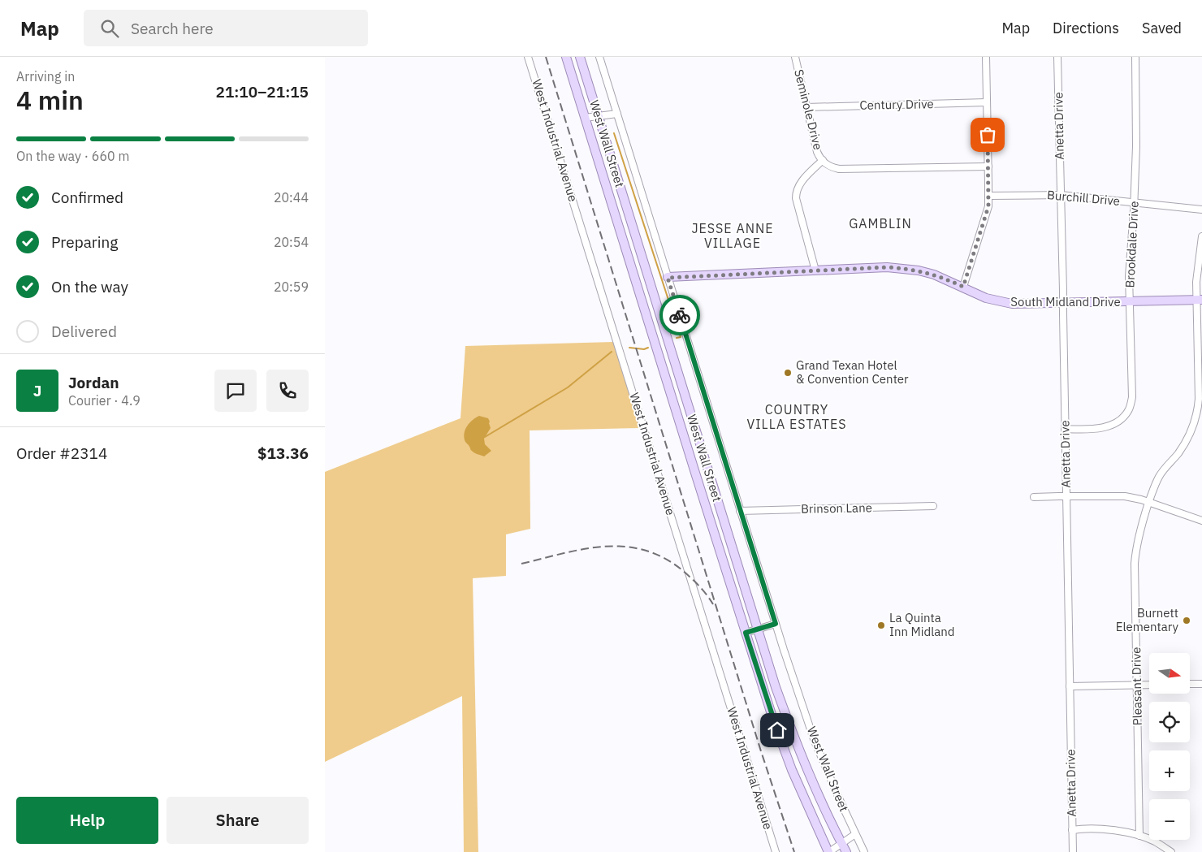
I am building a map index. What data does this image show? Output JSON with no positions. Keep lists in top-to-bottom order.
{
  "streets": {
    "main road": ["West Wall Street", "South Midland Drive"],
    "street": [
      "Century Drive",
      "Seminole Drive",
      "Anetta Drive",
      "West Industrial Avenue",
      "Burchill Drive",
      "Brookdale Drive",
      "Brinson Lane",
      "Pleasant Drive"
    ]
  },
  "crossings": [
    ["Century Drive", "Seminole Drive"],
    ["Seminole Drive", "South Midland Drive"],
    ["Anetta Drive", "Burchill Drive"],
    ["Anetta Drive", "Brookdale Drive"],
    ["Anetta Drive", "South Midland Drive"],
    ["West Wall Street", "South Midland Drive"],
    ["West Wall Street", "Brinson Lane"],
    ["Burchill Drive", "Brookdale Drive"],
    ["Brookdale Drive", "South Midland Drive"],
    ["South Midland Drive", "Pleasant Drive"]
  ],
  "districts": ["GAMBLIN", "JESSE ANNE VILLAGE", "COUNTRY VILLA ESTATES"],
  "places": ["Grand Texan Hotel & Convention Center", "Burnett Elementary", "La Quinta Inn Midland"],
  "north": "right",
  "page": {
    "header": "Map",
    "search": "Search here",
    "nav": ["Map", "Directions", "Saved"],
    "heading": ["4 min", "Arriving in", "21:10–21:15"],
    "panel": [
      "Jordan",
      "Courier · 4.9",
      "Order #2314",
      "$13.36"
    ],
    "bar": "On the way · 660 m",
    "list": [
      ["Confirmed", "20:44"],
      ["Preparing", "20:54"],
      ["On the way", "20:59"],
      "Delivered"
    ],
    "round": "J",
    "map_buttons": ["+", "−"],
    "buttons": ["Help", "Share"]
  }
}
